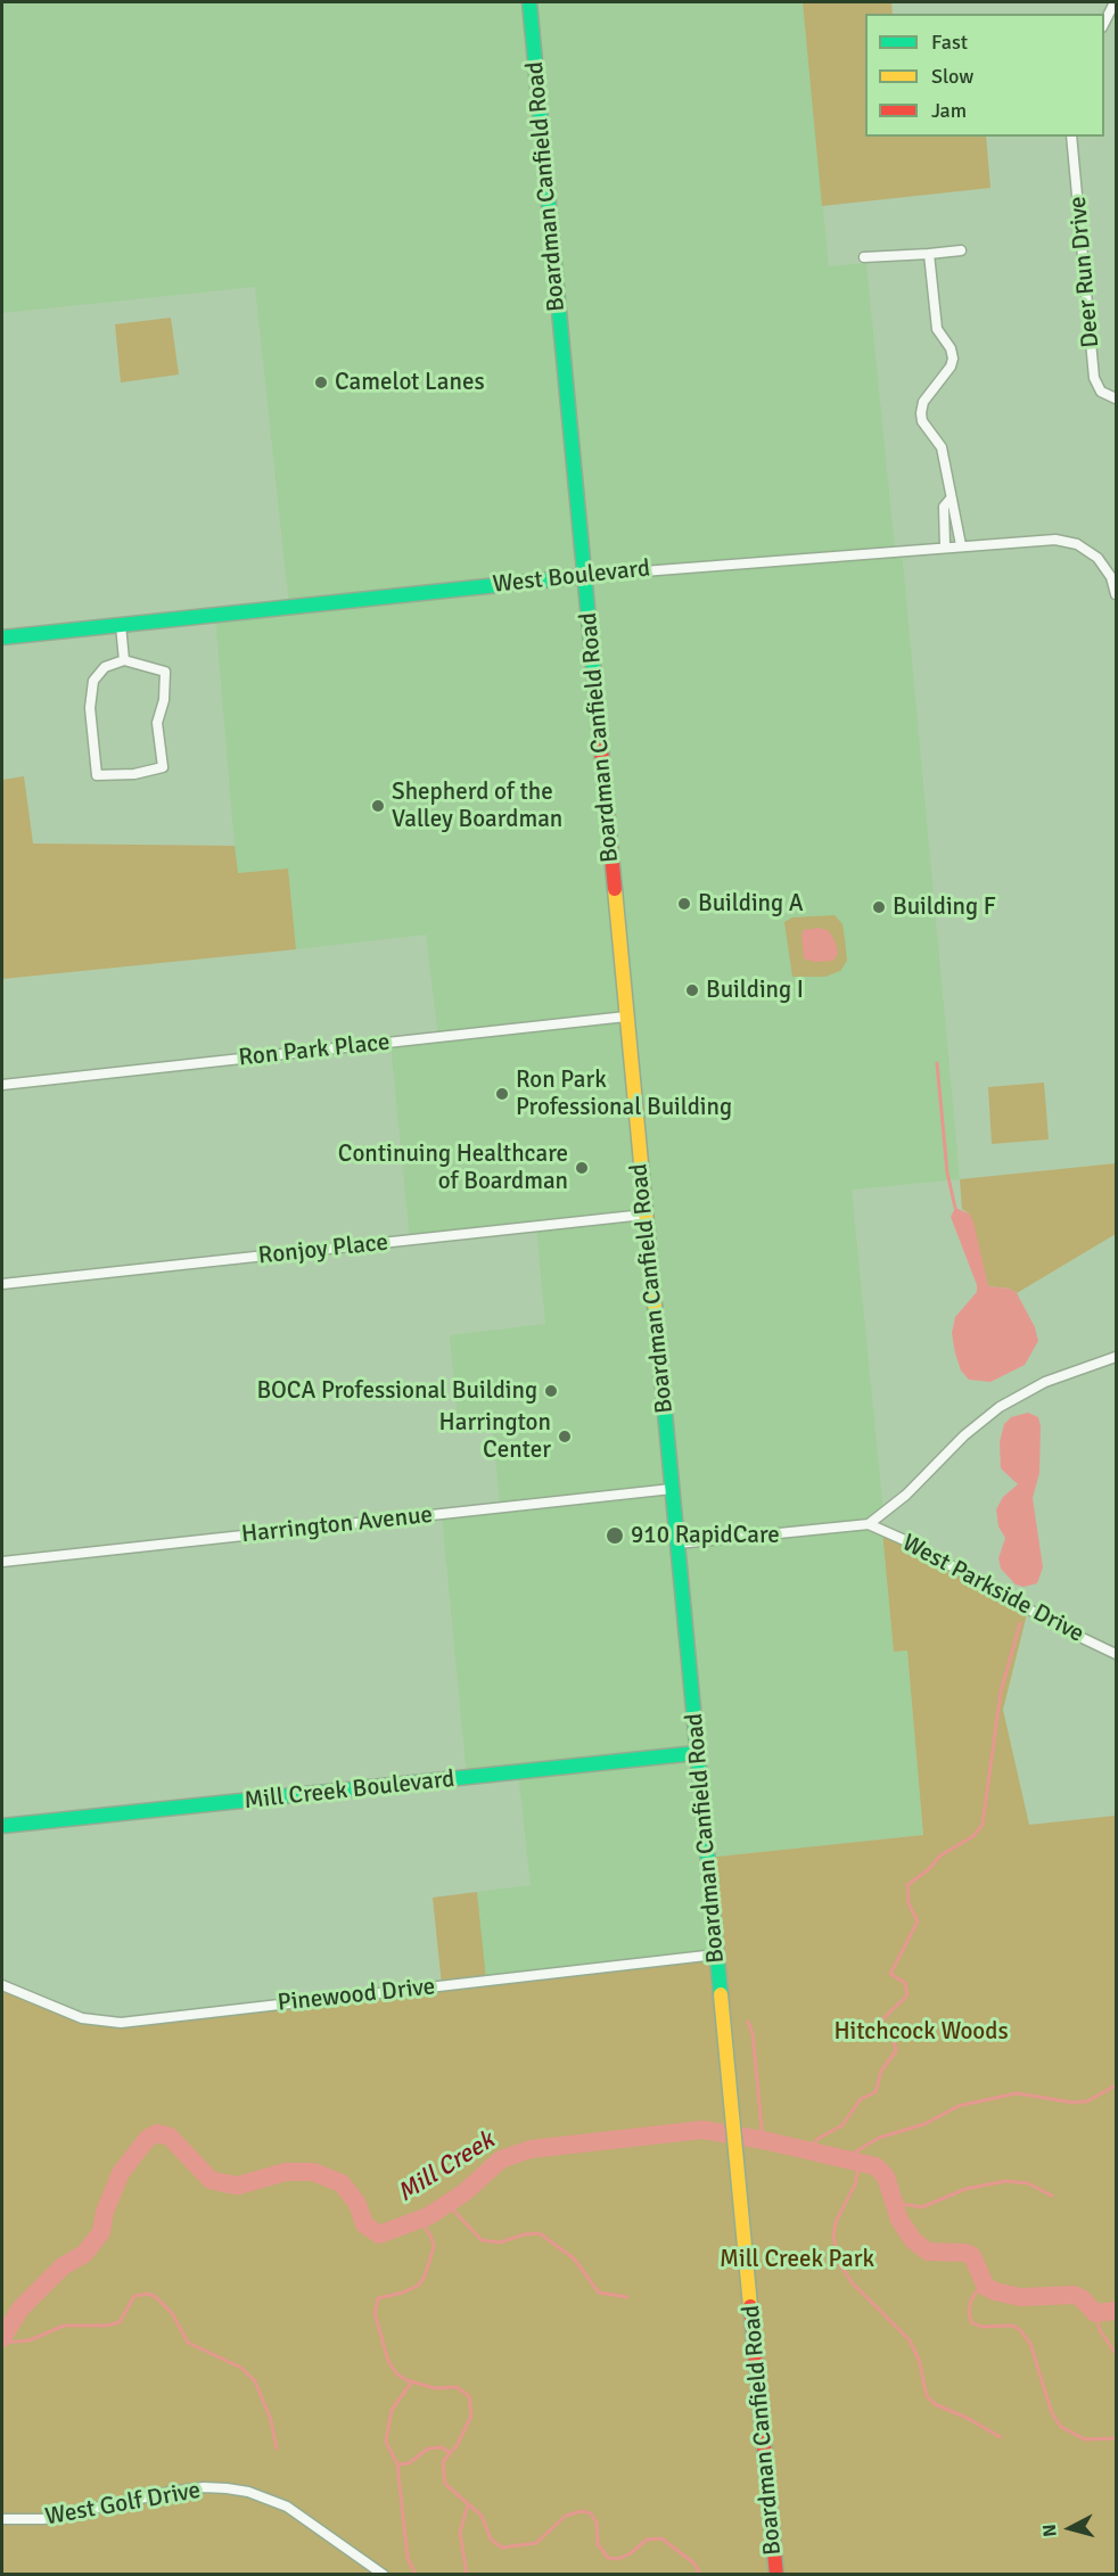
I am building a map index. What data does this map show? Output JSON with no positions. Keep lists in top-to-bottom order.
{
  "streets": {
    "main road": ["Boardman Canfield Road", "West Boulevard", "Mill Creek Boulevard"],
    "street": [
      "Deer Run Drive",
      "Ron Park Place",
      "Ronjoy Place",
      "Harrington Avenue",
      "West Parkside Drive",
      "Pinewood Drive",
      "West Golf Drive"
    ]
  },
  "crossings": [
    ["Boardman Canfield Road", "West Boulevard"],
    ["Boardman Canfield Road", "Ron Park Place"],
    ["Boardman Canfield Road", "Ronjoy Place"],
    ["Boardman Canfield Road", "Harrington Avenue"],
    ["Boardman Canfield Road", "Mill Creek Boulevard"],
    ["Boardman Canfield Road", "Pinewood Drive"]
  ],
  "water": ["Mill Creek"],
  "parks": ["Hitchcock Woods", "Mill Creek Park"],
  "places": [
    "Camelot Lanes",
    "Shepherd of the Valley Boardman",
    "Building A",
    "Building F",
    "Building I",
    "Ron Park Professional Building",
    "Continuing Healthcare of Boardman",
    "BOCA Professional Building",
    "Harrington Center",
    "910 RapidCare"
  ],
  "legend": ["Fast", "Slow", "Jam"],
  "north": "left"
}
